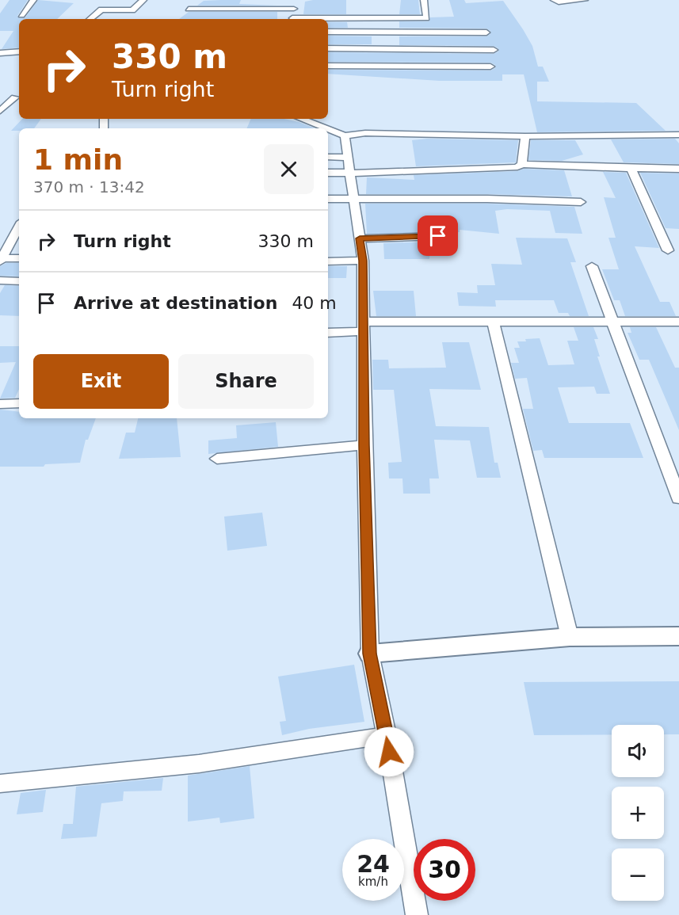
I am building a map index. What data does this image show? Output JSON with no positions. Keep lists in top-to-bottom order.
{
  "page": {
    "turn": ["330 m", "Turn right"],
    "heading": ["1 min", "370 m · 13:42"],
    "list": [
      {
        "name": "Turn right",
        "value": "330 m"
      },
      {
        "name": "Arrive at destination",
        "value": "40 m"
      }
    ],
    "buttons": ["Exit", "Share"],
    "map_buttons": ["+", "−"],
    "speed": "24 km/h",
    "limit": "30"
  }
}
